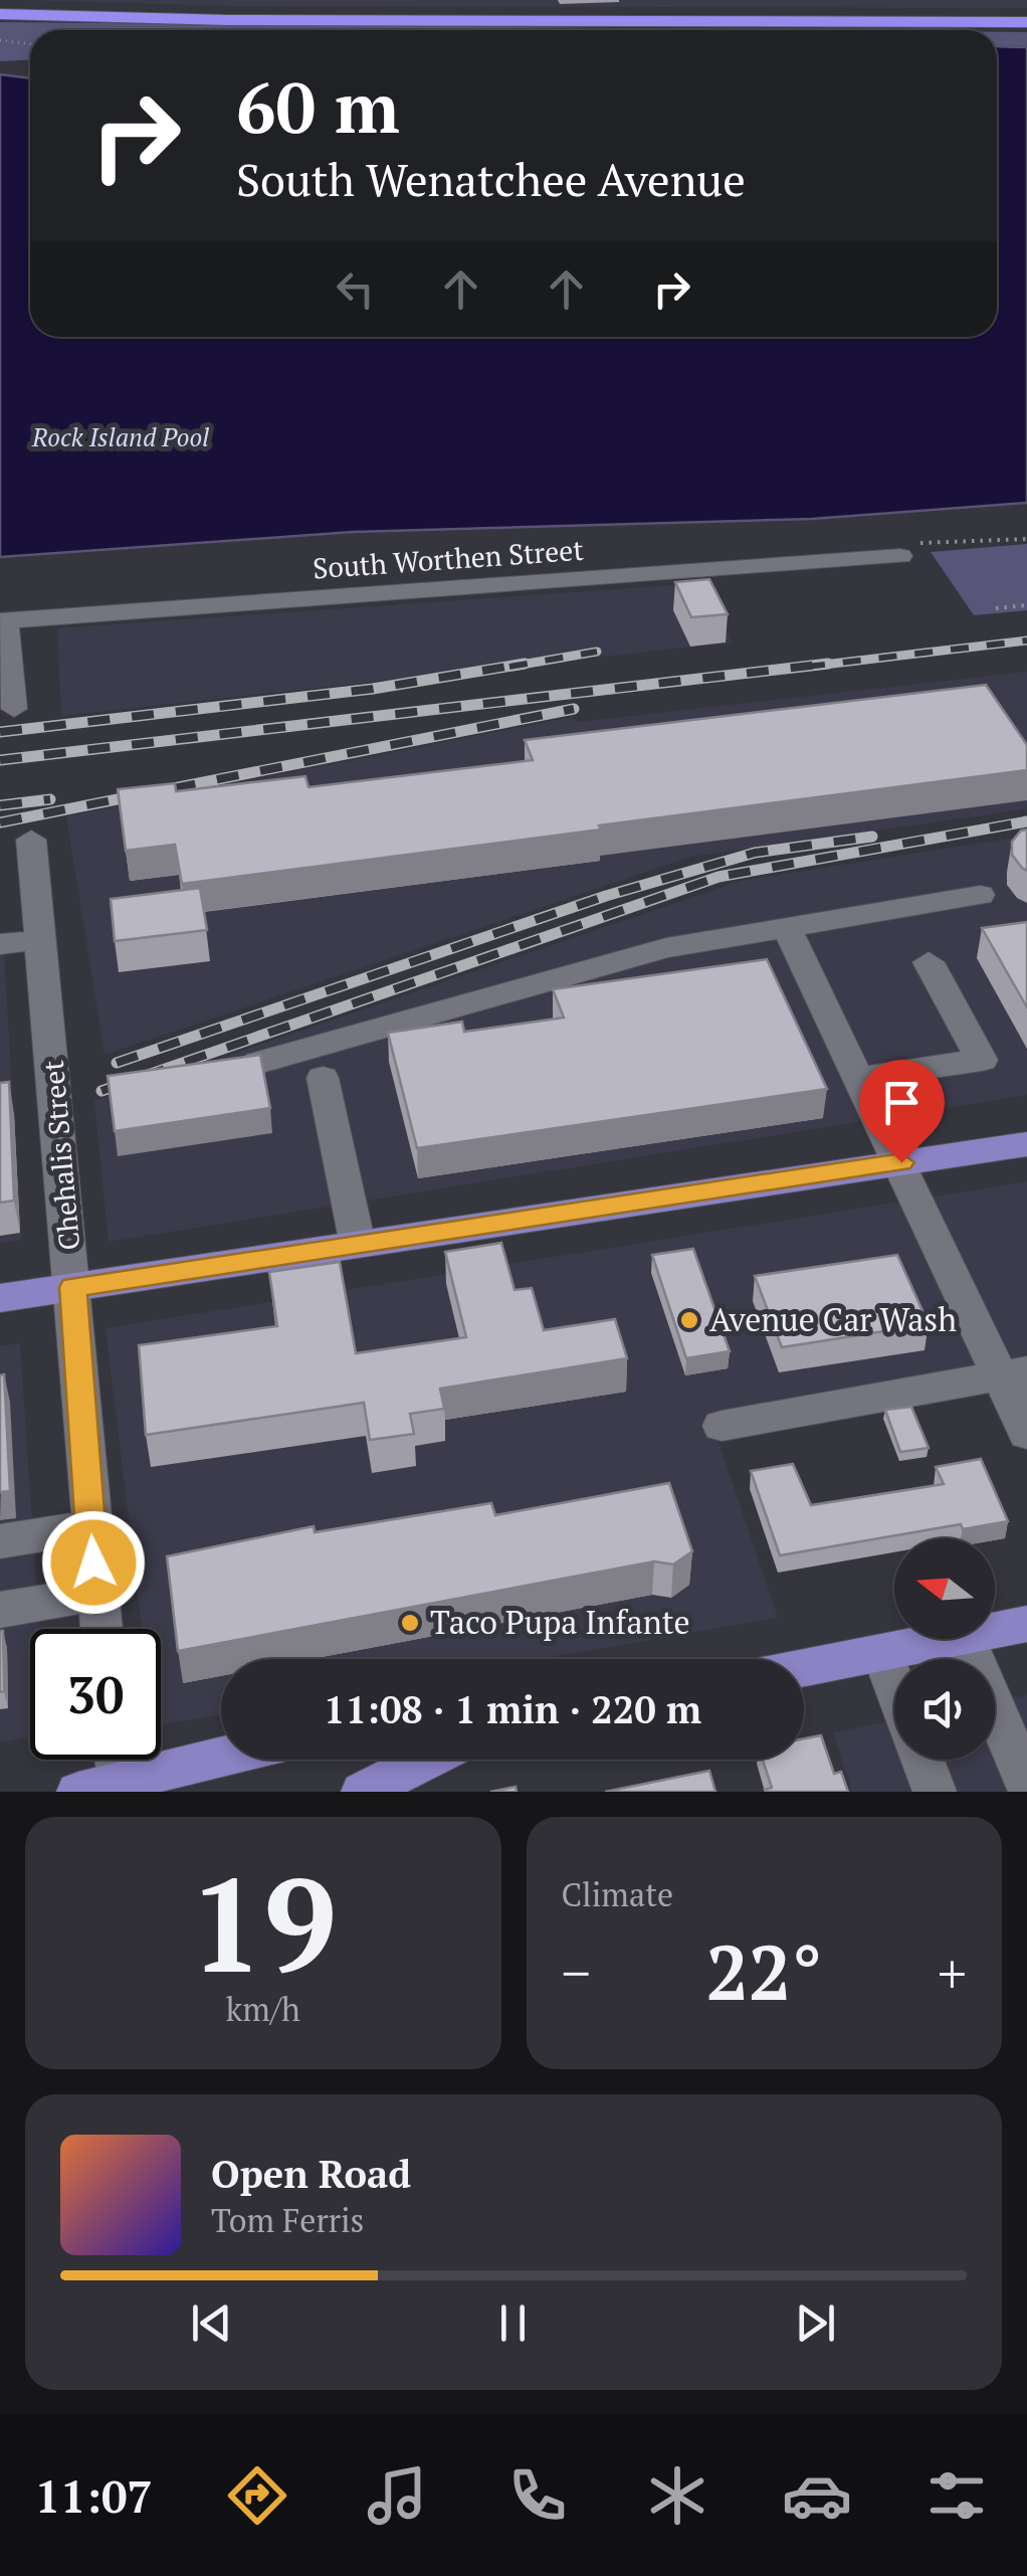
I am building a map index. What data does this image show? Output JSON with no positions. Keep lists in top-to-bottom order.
{
  "streets": {
    "street": ["South Worthen Street", "Chehalis Street"]
  },
  "water": ["Rock Island Pool"],
  "places": ["Avenue Car Wash", "Taco Pupa Infante"],
  "north": "left",
  "page": {
    "turn": ["60 m", "South Wenatchee Avenue"],
    "limit": "30",
    "trip": "11:08 · 1 min · 220 m",
    "tile": [
      ["19", "km/h"],
      "Climate"
    ],
    "heat": ["−", "22°", "+"],
    "song": ["Open Road", "Tom Ferris"],
    "tabs": "11:07"
  }
}
